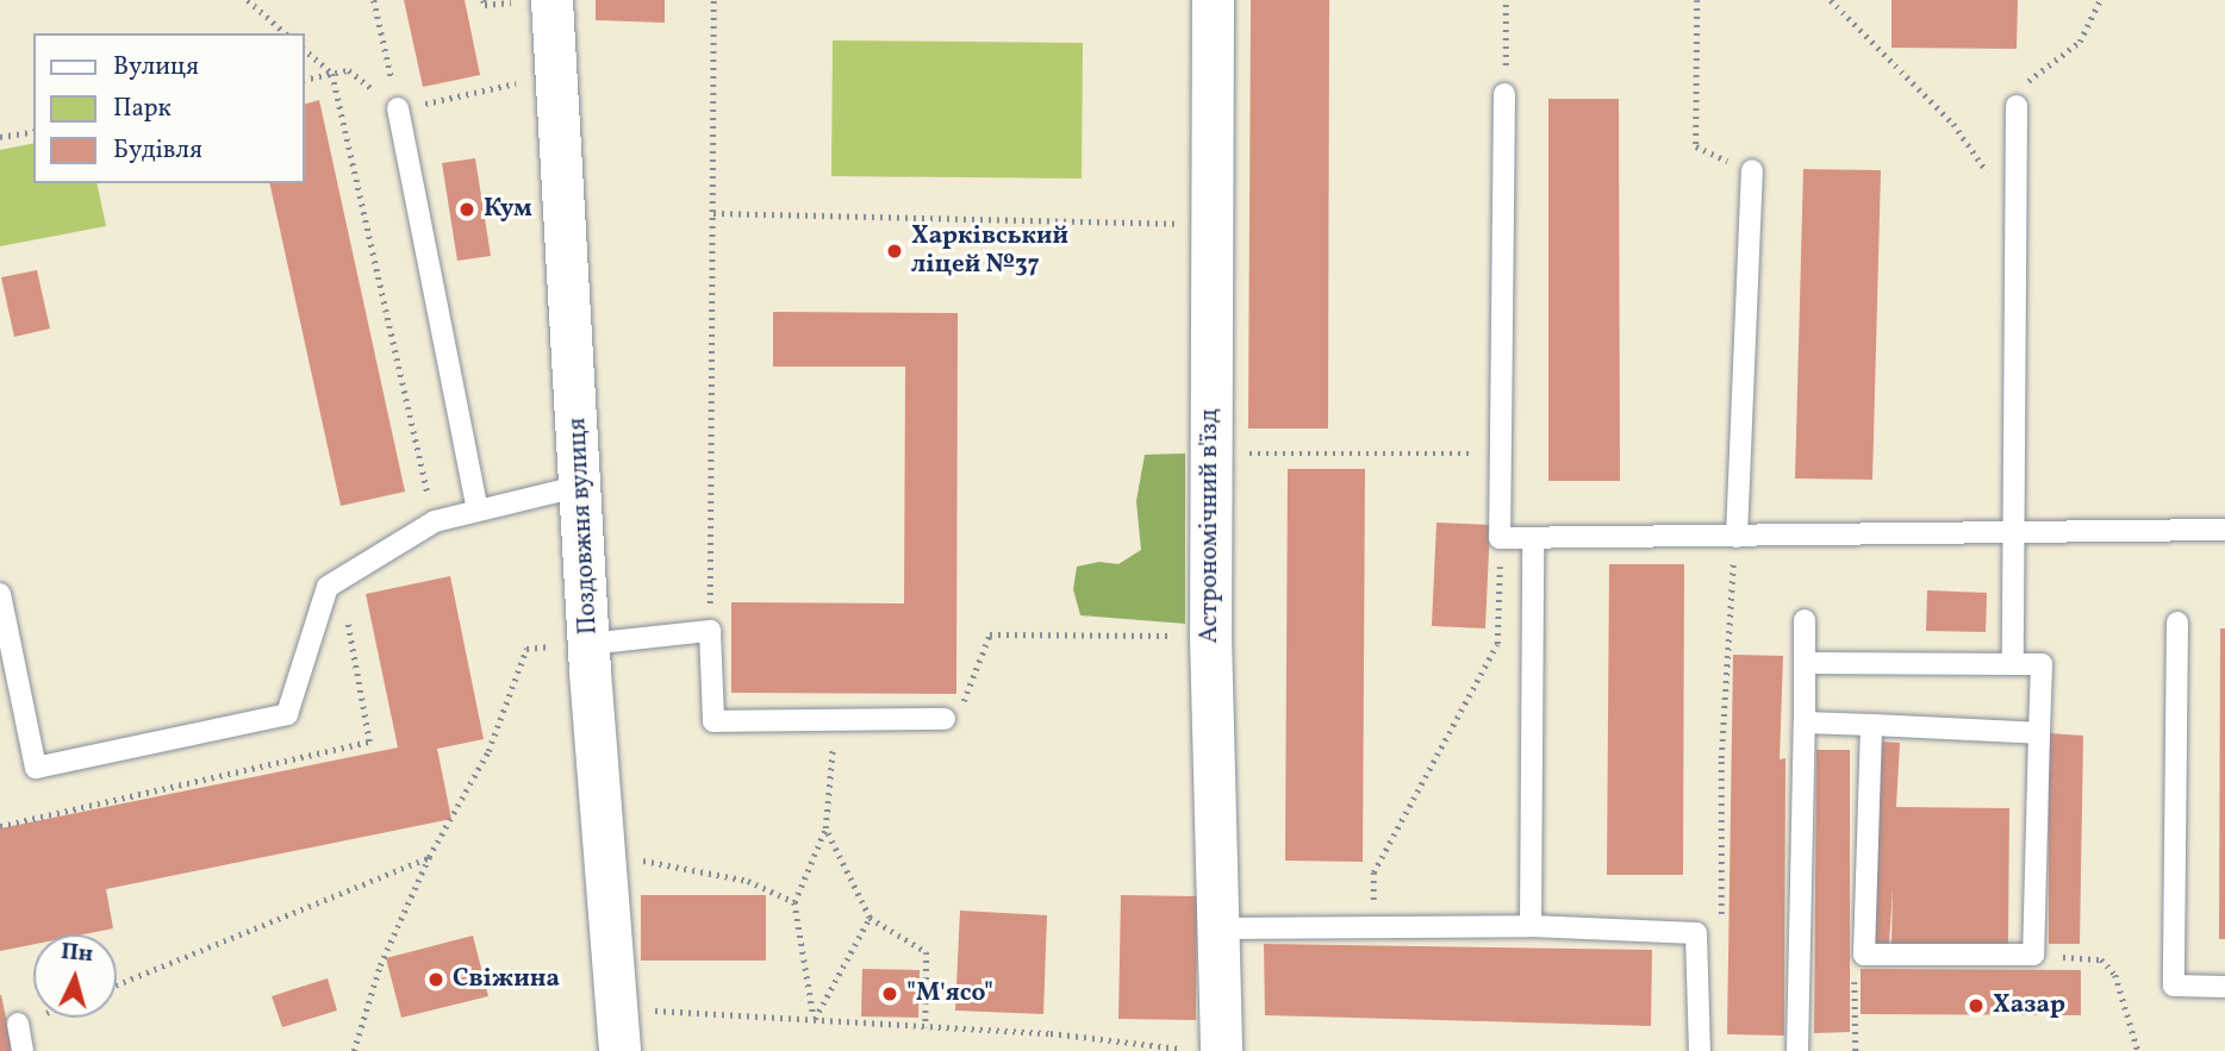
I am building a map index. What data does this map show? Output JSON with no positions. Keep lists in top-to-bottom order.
{
  "streets": {
    "street": ["Поздовжня вулиця", "Астрономічний в'їзд"]
  },
  "places": [
    "Кум",
    "Харківський ліцей №37",
    "Свіжина",
    "\"М'ясо\"",
    "Хазар"
  ],
  "legend": ["Вулиця", "Парк", "Будівля"],
  "north": "top"
}
